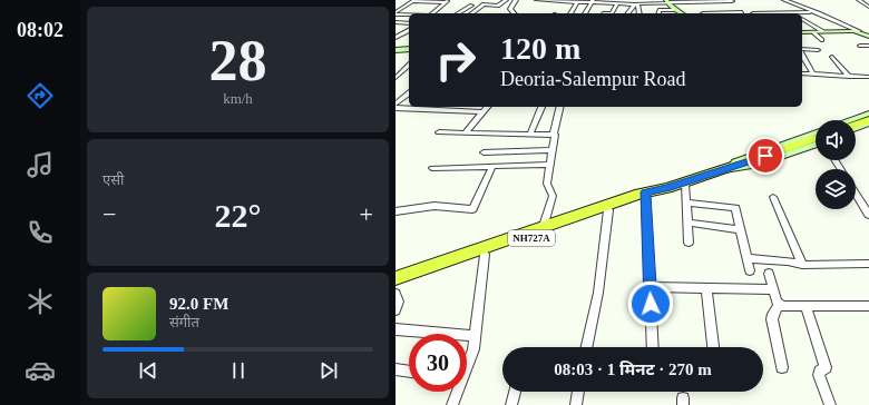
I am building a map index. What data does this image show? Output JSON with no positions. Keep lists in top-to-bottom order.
{
  "streets": {
    "highway": ["NH727A"]
  },
  "page": {
    "tabs": "08:02",
    "tile": [
      ["28", "km/h"],
      "एसी"
    ],
    "turn": ["120 m", "Deoria-Salempur Road"],
    "heat": ["−", "22°", "+"],
    "song": ["92.0 FM", "संगीत"],
    "limit": "30",
    "trip": "08:03 · 1 मिनट · 270 m"
  }
}
